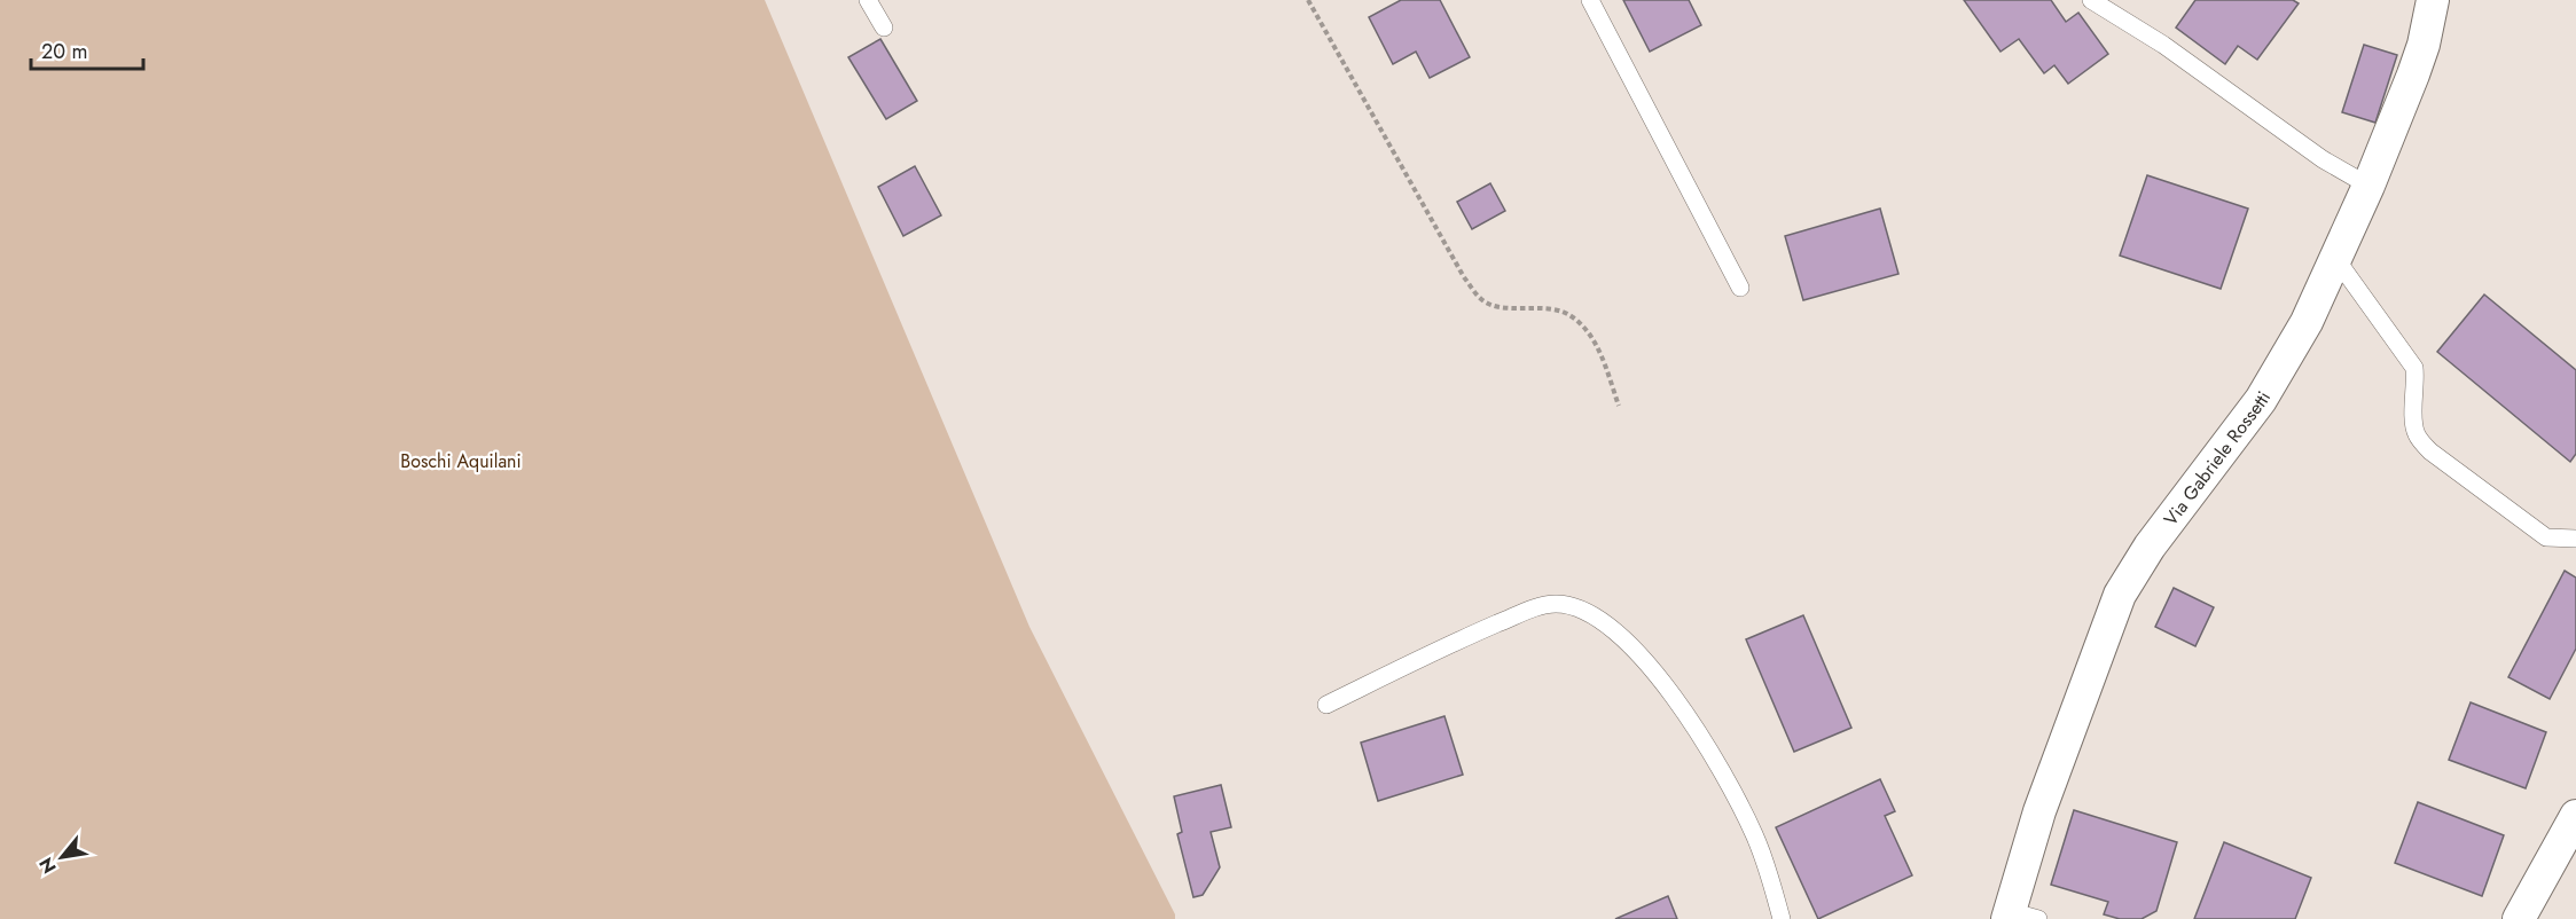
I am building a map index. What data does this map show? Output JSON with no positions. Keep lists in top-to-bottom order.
{
  "streets": {
    "street": ["Via Gabriele Rossetti"]
  },
  "parks": ["Boschi Aquilani"],
  "scale_bar": "20 m",
  "north": "bottom left"
}
